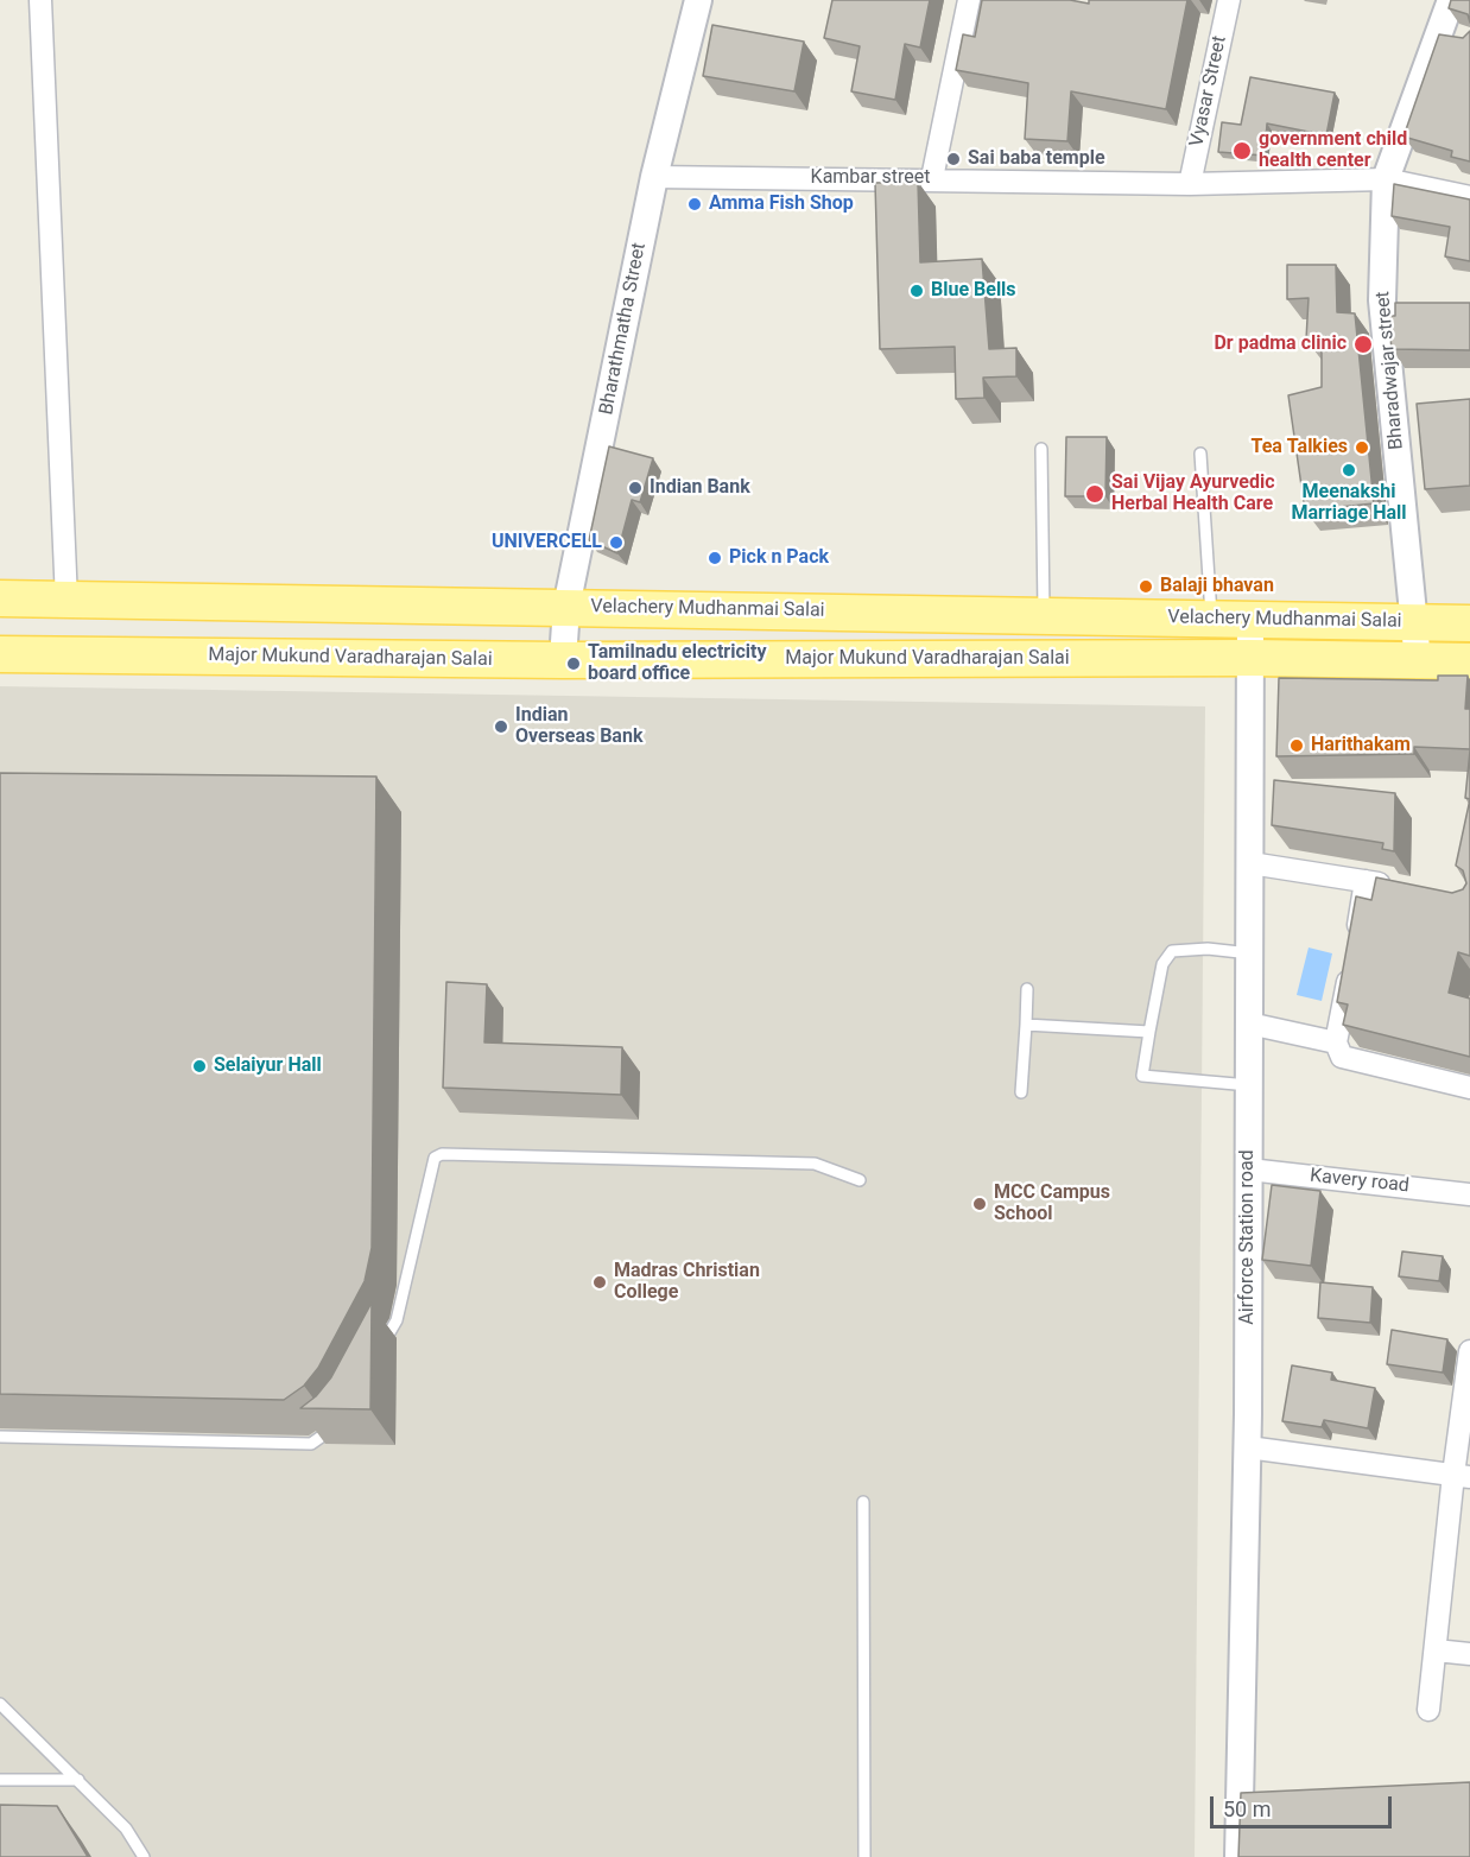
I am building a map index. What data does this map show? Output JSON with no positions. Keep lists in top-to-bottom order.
{
  "streets": {
    "main road": ["Velachery Mudhanmai Salai", "Major Mukund Varadharajan Salai"],
    "street": [
      "Vyasar Street",
      "Kambar street",
      "Bharathmatha Street",
      "Bharadwajar street",
      "Kavery road",
      "Airforce Station road"
    ]
  },
  "crossings": [
    ["Vyasar Street", "Kambar street"],
    ["Kambar street", "Bharathmatha Street"],
    ["Kambar street", "Bharadwajar street"],
    ["Bharathmatha Street", "Velachery Mudhanmai Salai"],
    ["Bharathmatha Street", "Major Mukund Varadharajan Salai"],
    ["Bharadwajar street", "Velachery Mudhanmai Salai"],
    ["Bharadwajar street", "Major Mukund Varadharajan Salai"],
    ["Velachery Mudhanmai Salai", "Airforce Station road"],
    ["Major Mukund Varadharajan Salai", "Airforce Station road"],
    ["Kavery road", "Airforce Station road"]
  ],
  "places": [
    "government child health center",
    "Sai baba temple",
    "Amma Fish Shop",
    "Blue Bells",
    "Dr padma clinic",
    "Tea Talkies",
    "Meenakshi Marriage Hall",
    "Indian Bank",
    "Sai Vijay Ayurvedic Herbal Health Care",
    "UNIVERCELL",
    "Pick n Pack",
    "Balaji bhavan",
    "Tamilnadu electricity board office",
    "Indian Overseas Bank",
    "Harithakam",
    "Selaiyur Hall",
    "MCC Campus School",
    "Madras Christian College"
  ],
  "scale_bar": "50 m"
}
